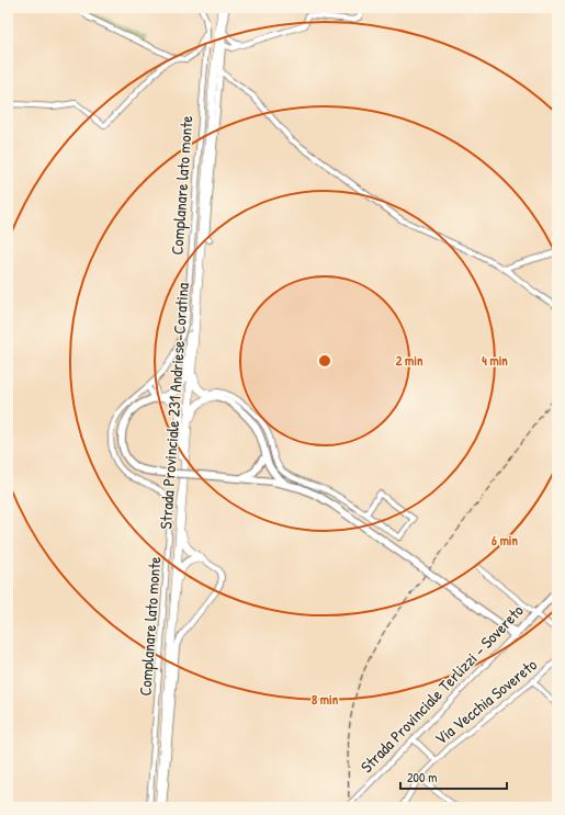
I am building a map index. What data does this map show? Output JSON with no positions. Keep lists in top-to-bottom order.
{
  "streets": {
    "highway": ["Strada Provinciale 231 Andriese-Coratina"],
    "main road": ["Strada Provinciale Terlizzi - Sovereto"],
    "street": ["Complanare lato monte", "Via Vecchia Sovereto"]
  },
  "crossings": [
    ["Complanare lato monte", "Strada Provinciale 231 Andriese-Coratina"]
  ],
  "scale_bar": "200 m",
  "rings": [
    "2 min",
    "4 min",
    "6 min",
    "8 min"
  ]
}
